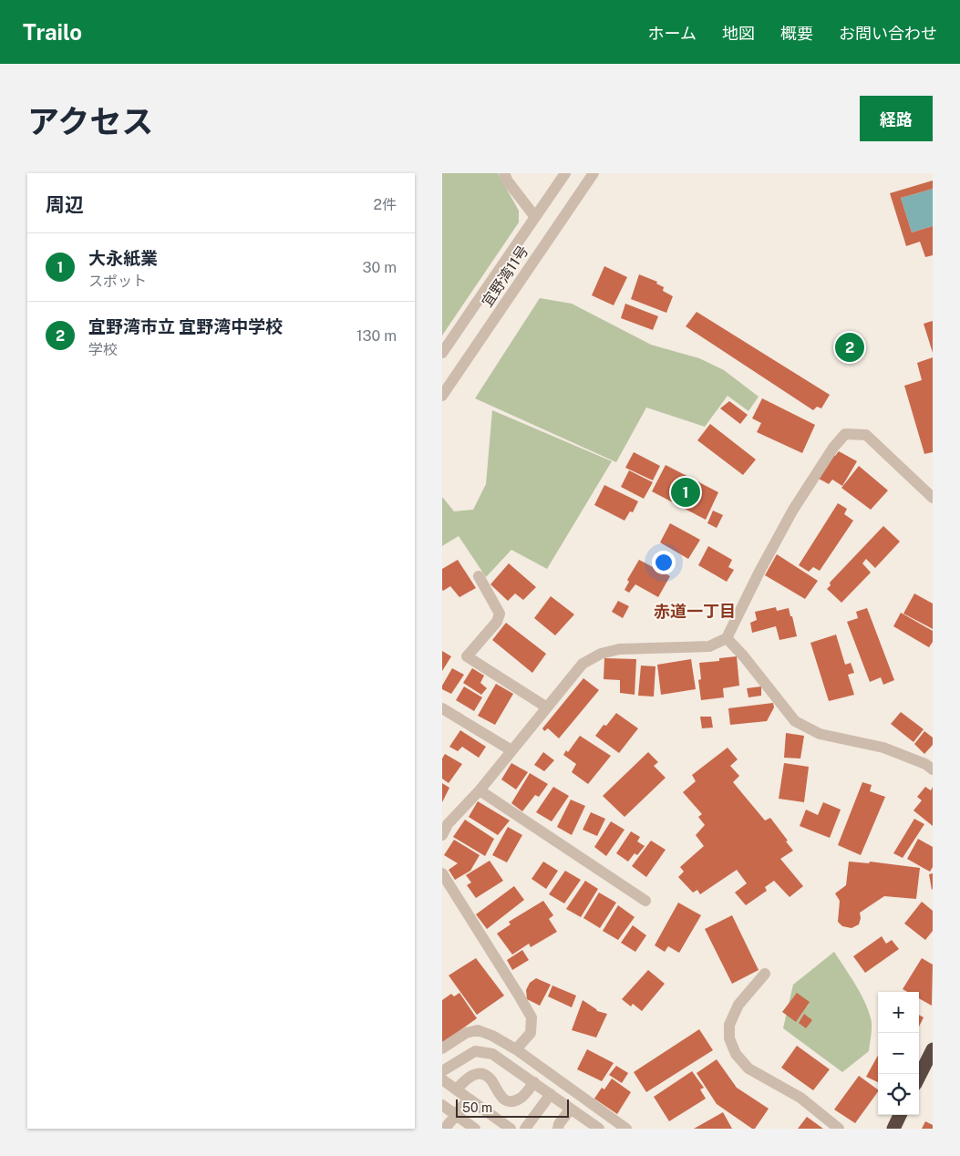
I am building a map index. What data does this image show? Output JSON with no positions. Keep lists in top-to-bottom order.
{
  "streets": {
    "street": ["宜野湾11号"]
  },
  "districts": ["赤道一丁目"],
  "scale_bar": "50 m",
  "page": {
    "header": "Trailo",
    "nav": [
      "ホーム",
      "地図",
      "概要",
      "お問い合わせ"
    ],
    "title": "アクセス",
    "buttons": "経路",
    "heading": ["周辺", "2件"],
    "list": [
      {
        "mark": "1",
        "name": "大永紙業",
        "note": "スポット",
        "value": "30 m"
      },
      {
        "mark": "2",
        "name": "宜野湾市立 宜野湾中学校",
        "note": "学校",
        "value": "130 m"
      }
    ],
    "pins": ["2", "1"],
    "map_buttons": ["+", "−"],
    "scale": "50 m"
  }
}
